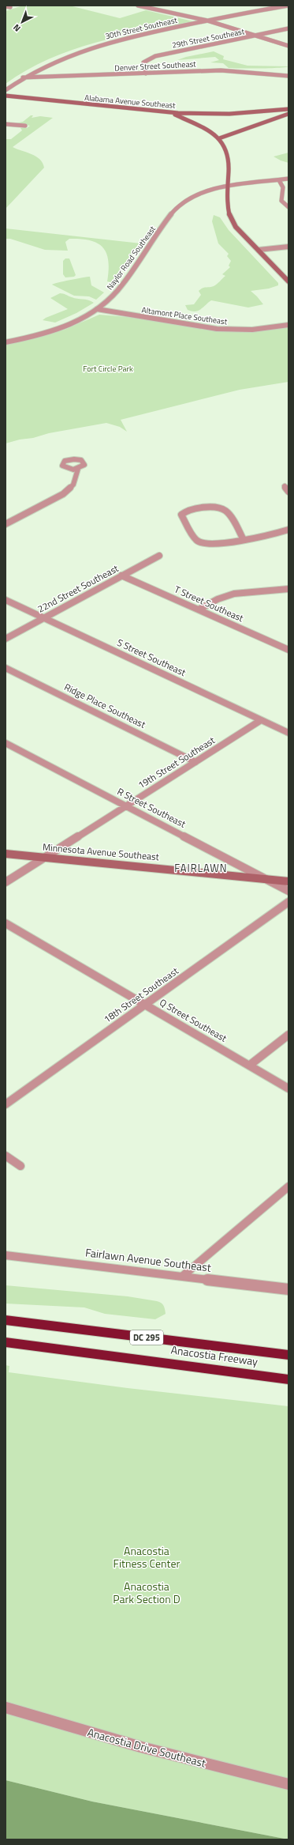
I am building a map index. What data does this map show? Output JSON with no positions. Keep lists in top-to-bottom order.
{
  "streets": {
    "highway": ["DC 295", "Anacostia Freeway"],
    "main road": ["Alabama Avenue Southeast", "Minnesota Avenue Southeast"],
    "street": [
      "30th Street Southeast",
      "29th Street Southeast",
      "Denver Street Southeast",
      "Naylor Road Southeast",
      "Altamont Place Southeast",
      "22nd Street Southeast",
      "T Street Southeast",
      "S Street Southeast",
      "Ridge Place Southeast",
      "19th Street Southeast",
      "R Street Southeast",
      "18th Street Southeast",
      "Q Street Southeast",
      "Fairlawn Avenue Southeast",
      "Anacostia Drive Southeast"
    ]
  },
  "crossings": [
    ["30th Street Southeast", "Denver Street Southeast"],
    ["29th Street Southeast", "Denver Street Southeast"],
    ["Naylor Road Southeast", "Altamont Place Southeast"],
    ["22nd Street Southeast", "T Street Southeast"],
    ["22nd Street Southeast", "S Street Southeast"],
    ["S Street Southeast", "19th Street Southeast"],
    ["Ridge Place Southeast", "19th Street Southeast"],
    ["19th Street Southeast", "R Street Southeast"],
    ["19th Street Southeast", "Minnesota Avenue Southeast"],
    ["R Street Southeast", "Minnesota Avenue Southeast"],
    ["18th Street Southeast", "Q Street Southeast"]
  ],
  "districts": ["FAIRLAWN"],
  "parks": ["Fort Circle Park", "Anacostia Fitness Center", "Anacostia Park Section D"],
  "north": "bottom left"
}
